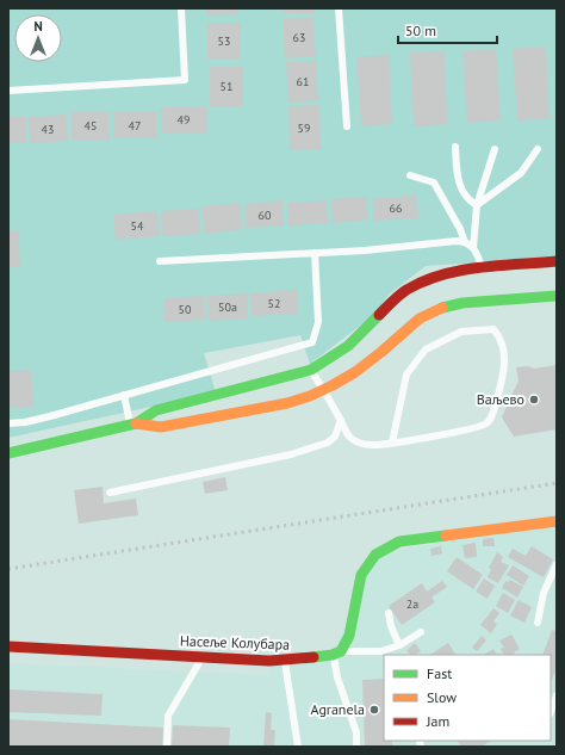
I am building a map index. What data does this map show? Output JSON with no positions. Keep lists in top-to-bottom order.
{
  "streets": {
    "street": ["Насеље Колубара"]
  },
  "places": ["Ваљево", "Agranela"],
  "house_numbers": [
    "63",
    "53",
    "61",
    "51",
    "49",
    "45",
    "47",
    "59",
    "43",
    "66",
    "60",
    "54",
    "52",
    "50a",
    "50",
    "2a"
  ],
  "legend": ["Fast", "Slow", "Jam"],
  "scale_bar": "50 m",
  "north": "top"
}
